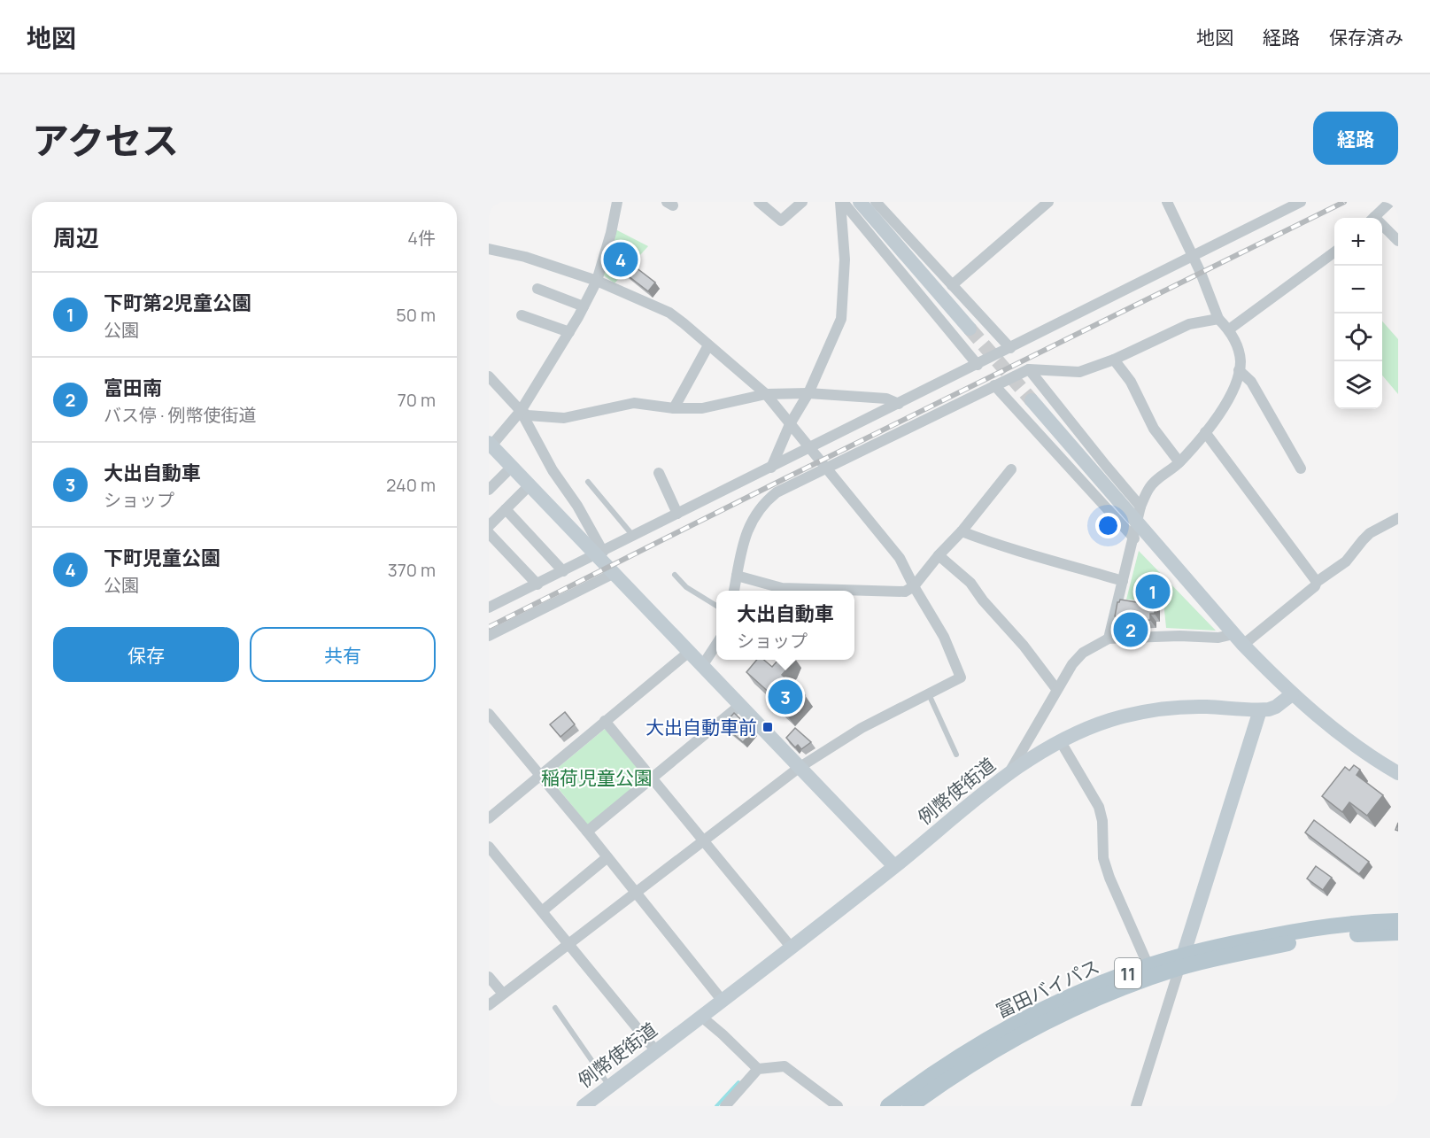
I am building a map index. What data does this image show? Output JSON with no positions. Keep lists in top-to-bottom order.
{
  "streets": {
    "main road": ["11", "富田バイパス"],
    "street": ["例幣使街道"]
  },
  "parks": ["稲荷児童公園"],
  "places": {
    "transit": ["大出自動車前"]
  },
  "page": {
    "header": "地図",
    "nav": ["地図", "経路", "保存済み"],
    "title": "アクセス",
    "buttons": [
      "経路",
      ["保存", "共有"]
    ],
    "heading": ["周辺", "4件"],
    "map_buttons": ["+", "−"],
    "pins": [
      "4",
      "1",
      "2",
      "3"
    ],
    "list": [
      {
        "mark": "1",
        "name": "下町第2児童公園",
        "note": "公園",
        "value": "50 m"
      },
      {
        "mark": "2",
        "name": "富田南",
        "note": "バス停 · 例幣使街道",
        "value": "70 m"
      },
      {
        "mark": "3",
        "name": "大出自動車",
        "note": "ショップ",
        "value": "240 m"
      },
      {
        "mark": "4",
        "name": "下町児童公園",
        "note": "公園",
        "value": "370 m"
      }
    ],
    "popup": ["大出自動車", "ショップ"]
  }
}
